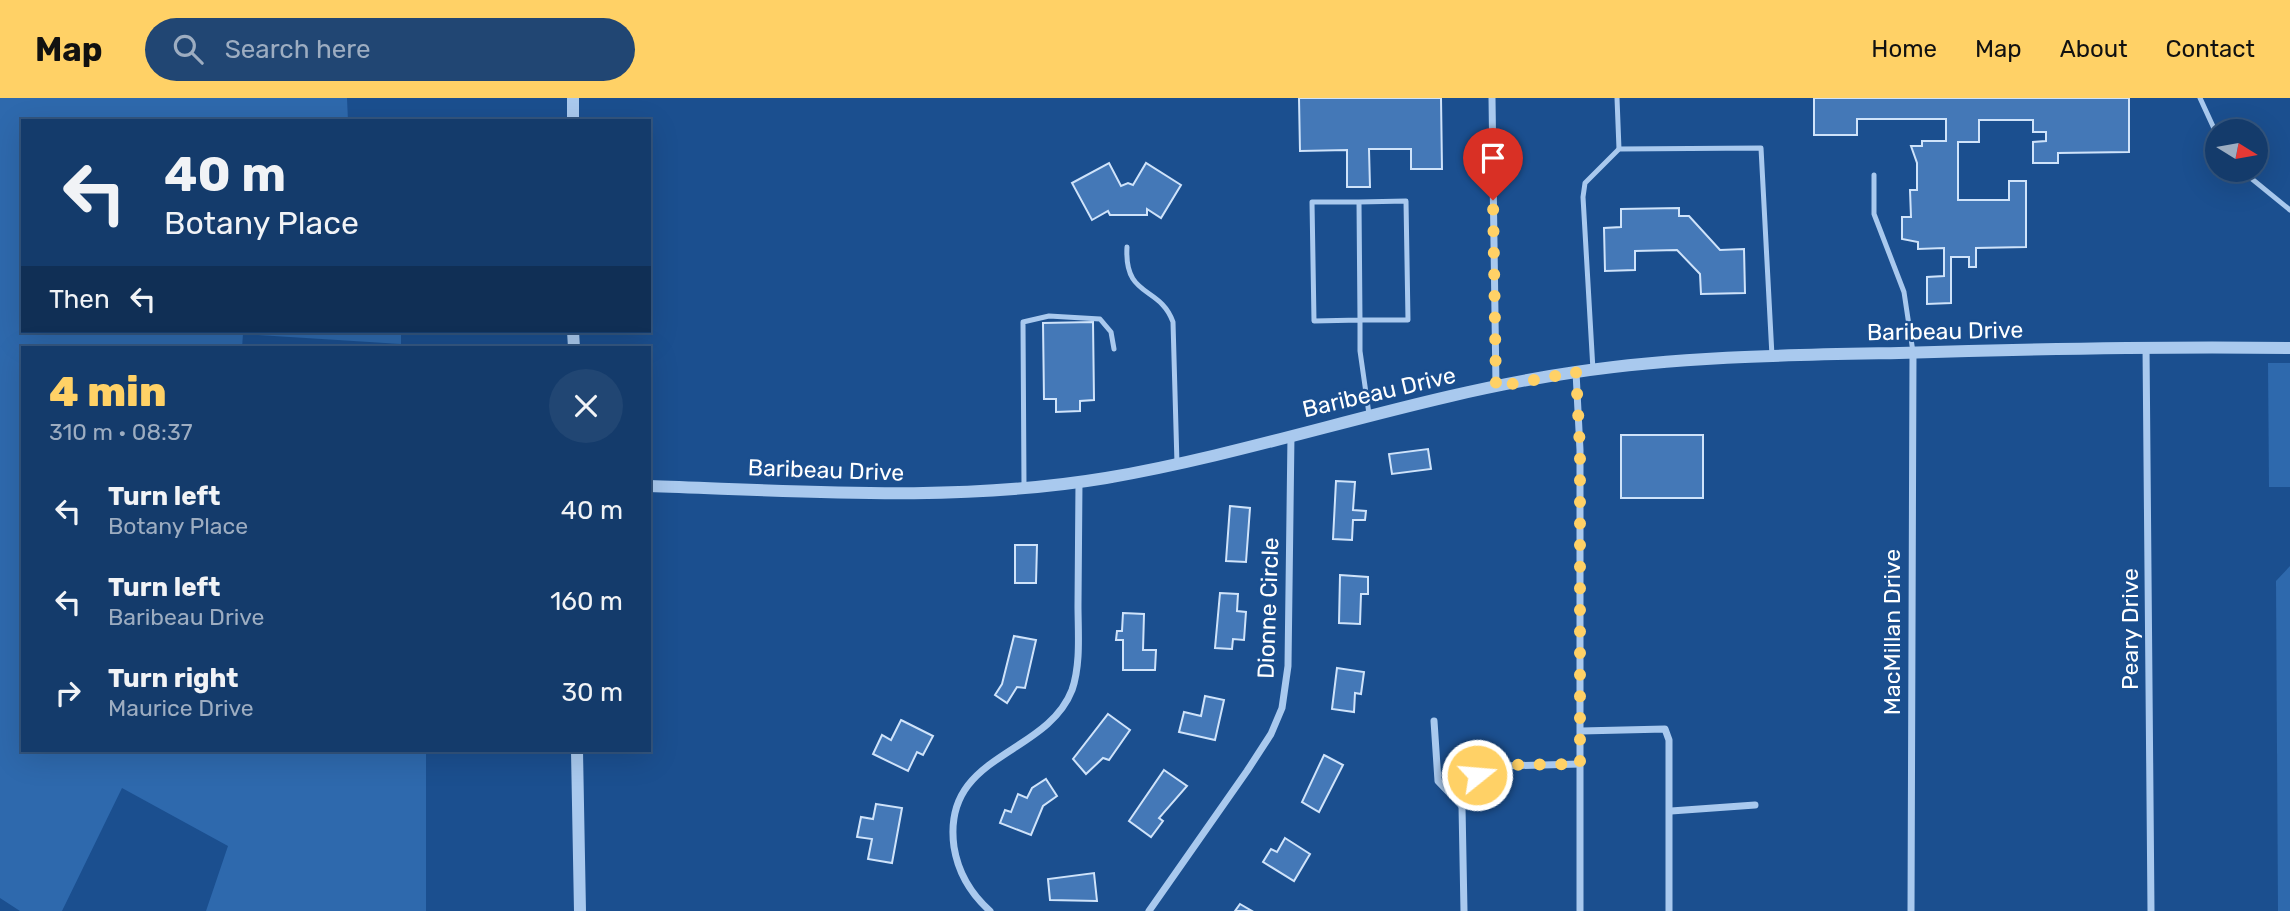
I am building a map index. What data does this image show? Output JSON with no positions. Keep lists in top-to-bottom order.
{
  "streets": {
    "street": [
      "Baribeau Drive",
      "Dionne Circle",
      "Peary Drive",
      "MacMillan Drive"
    ]
  },
  "crossings": [
    ["Baribeau Drive", "Dionne Circle"],
    ["Baribeau Drive", "Peary Drive"],
    ["Baribeau Drive", "MacMillan Drive"]
  ],
  "north": "right",
  "page": {
    "header": "Map",
    "search": "Search here",
    "nav": [
      "Home",
      "Map",
      "About",
      "Contact"
    ],
    "turn": ["40 m", "Botany Place"],
    "then": "Then",
    "heading": ["4 min", "310 m · 08:37"],
    "list": [
      {
        "name": "Turn left",
        "note": "Botany Place",
        "value": "40 m"
      },
      {
        "name": "Turn left",
        "note": "Baribeau Drive",
        "value": "160 m"
      },
      {
        "name": "Turn right",
        "note": "Maurice Drive",
        "value": "30 m"
      }
    ]
  }
}
